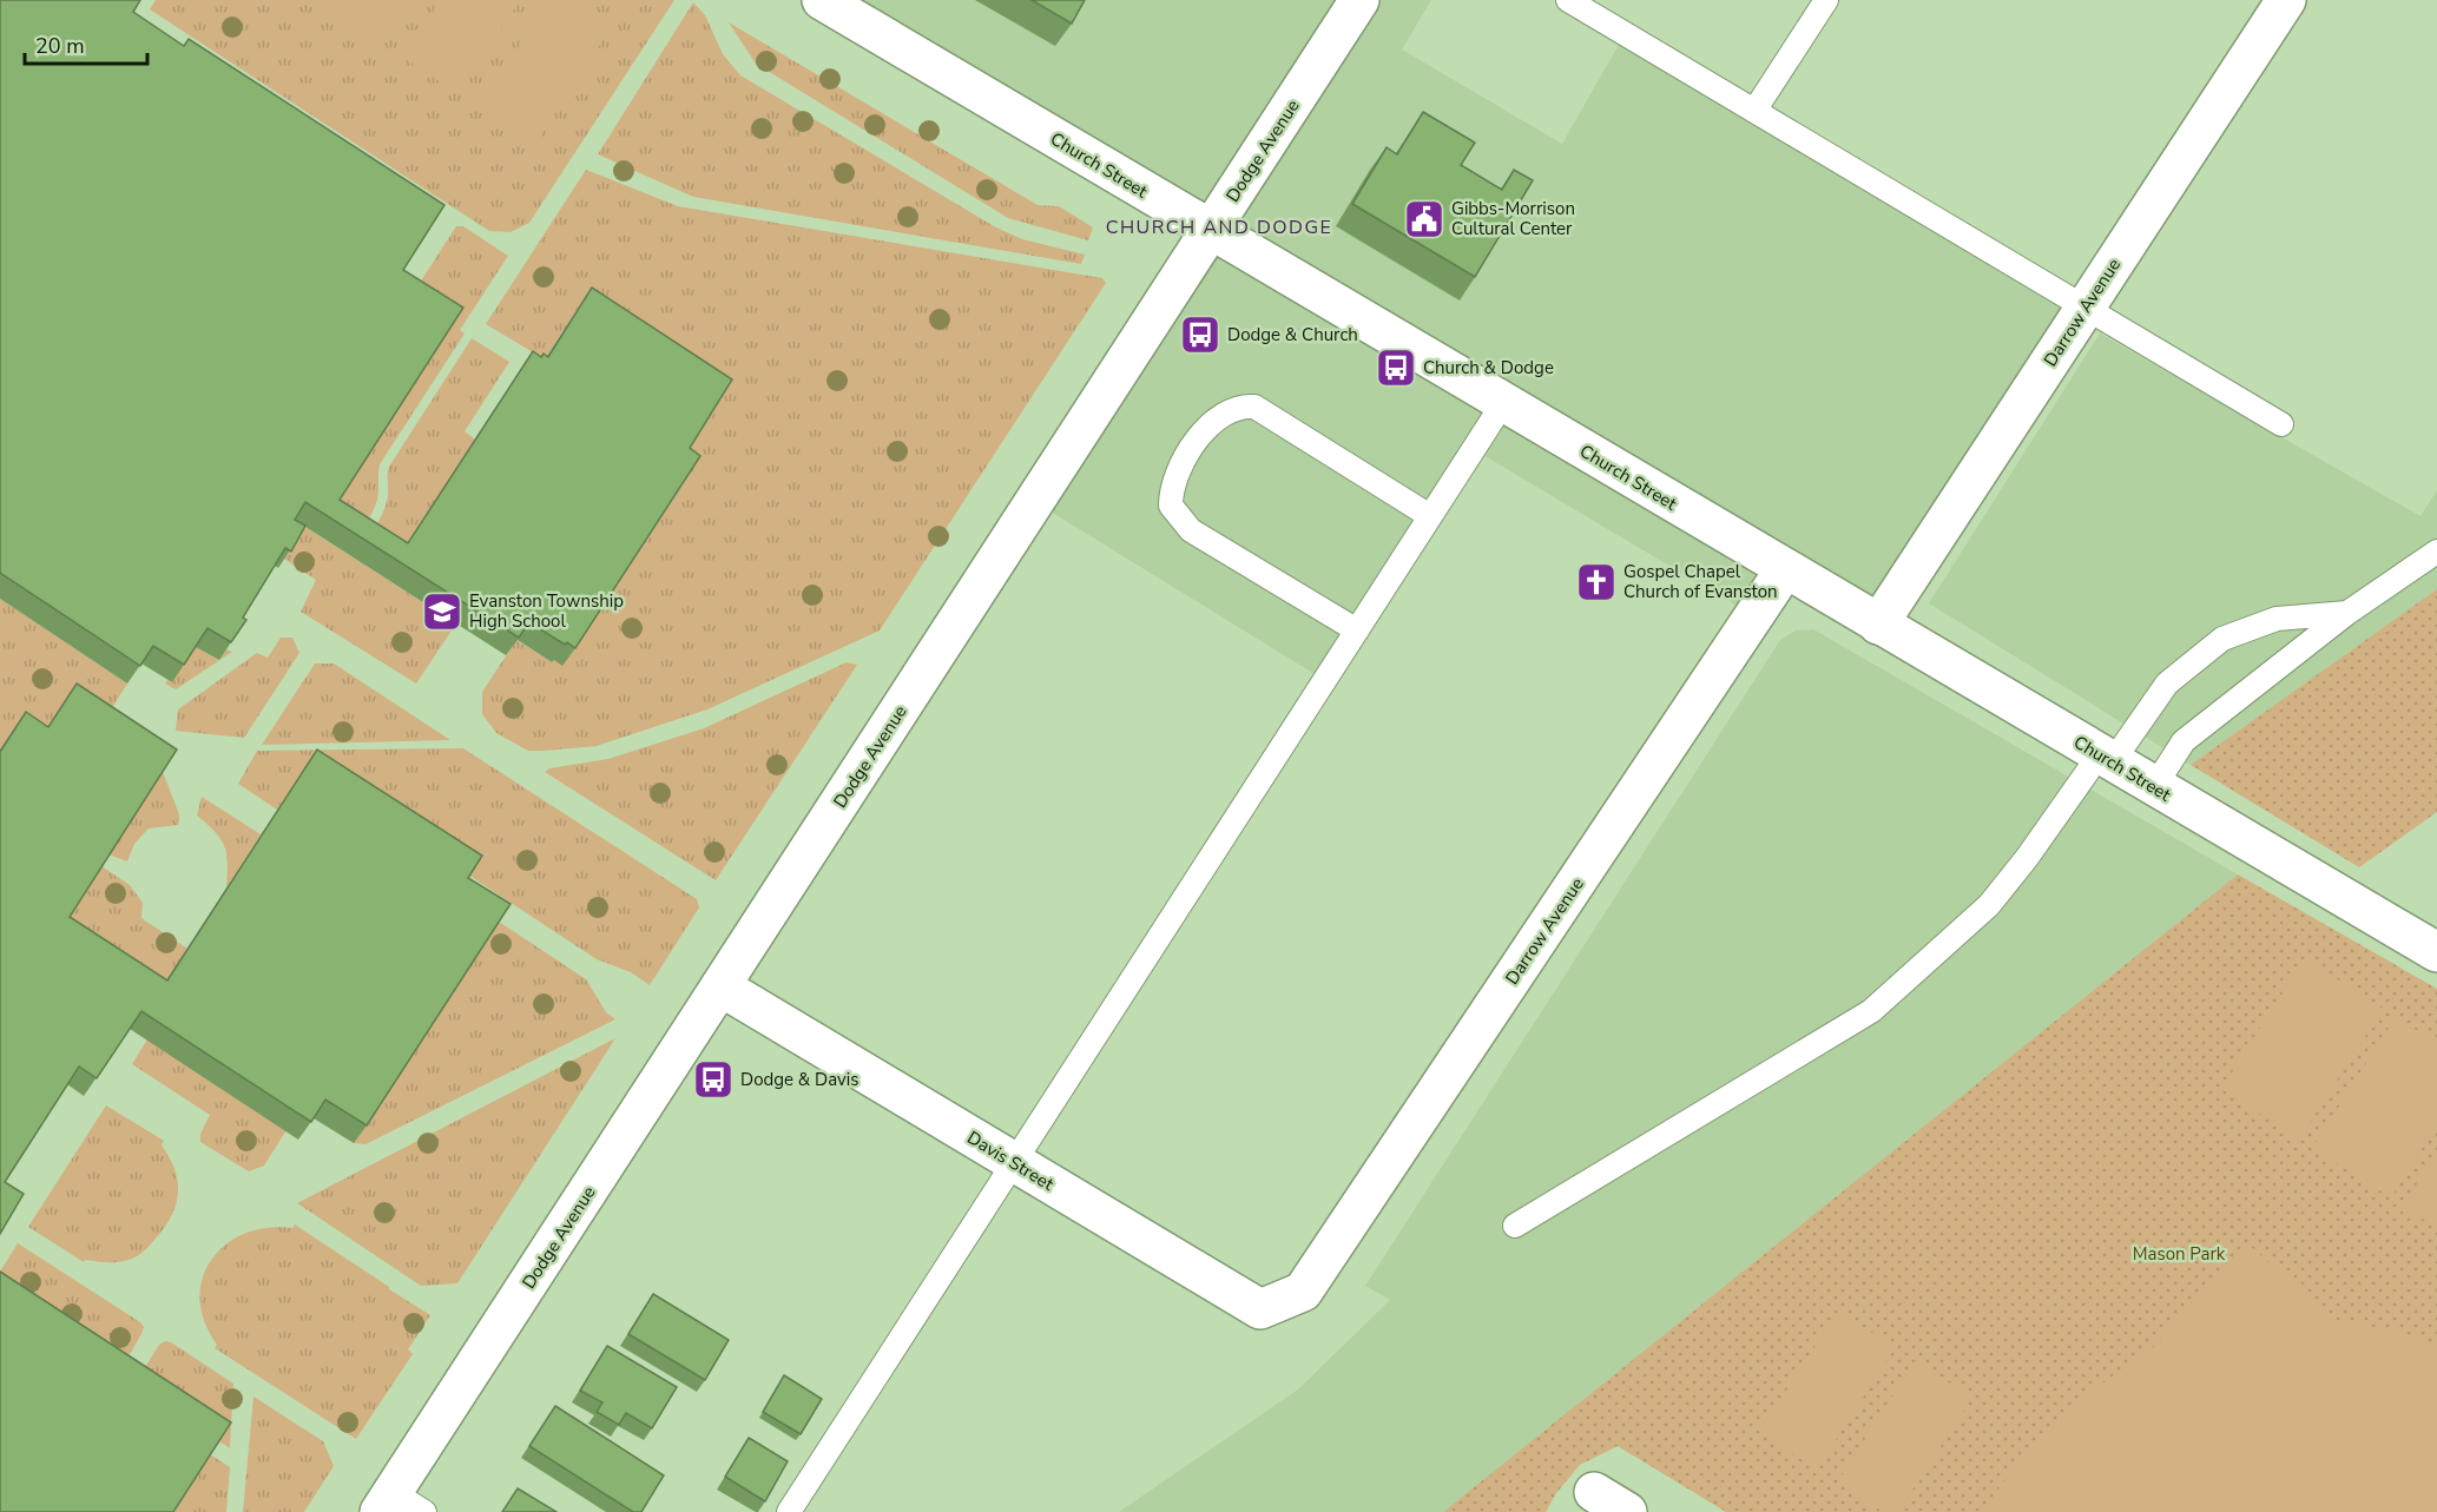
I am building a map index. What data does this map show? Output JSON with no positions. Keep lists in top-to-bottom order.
{
  "streets": {
    "street": [
      "Dodge Avenue",
      "Church Street",
      "Darrow Avenue",
      "Davis Street"
    ]
  },
  "crossings": [
    ["Dodge Avenue", "Church Street"],
    ["Dodge Avenue", "Davis Street"],
    ["Church Street", "Darrow Avenue"],
    ["Darrow Avenue", "Davis Street"]
  ],
  "districts": ["CHURCH AND DODGE"],
  "parks": ["Mason Park"],
  "places": {
    "public building": ["Gibbs-Morrison Cultural Center"],
    "bus stop": ["Dodge & Church", "Church & Dodge", "Dodge & Davis"],
    "church": ["Gospel Chapel Church of Evanston"],
    "school or university": ["Evanston Township High School"]
  },
  "scale_bar": "20 m"
}
